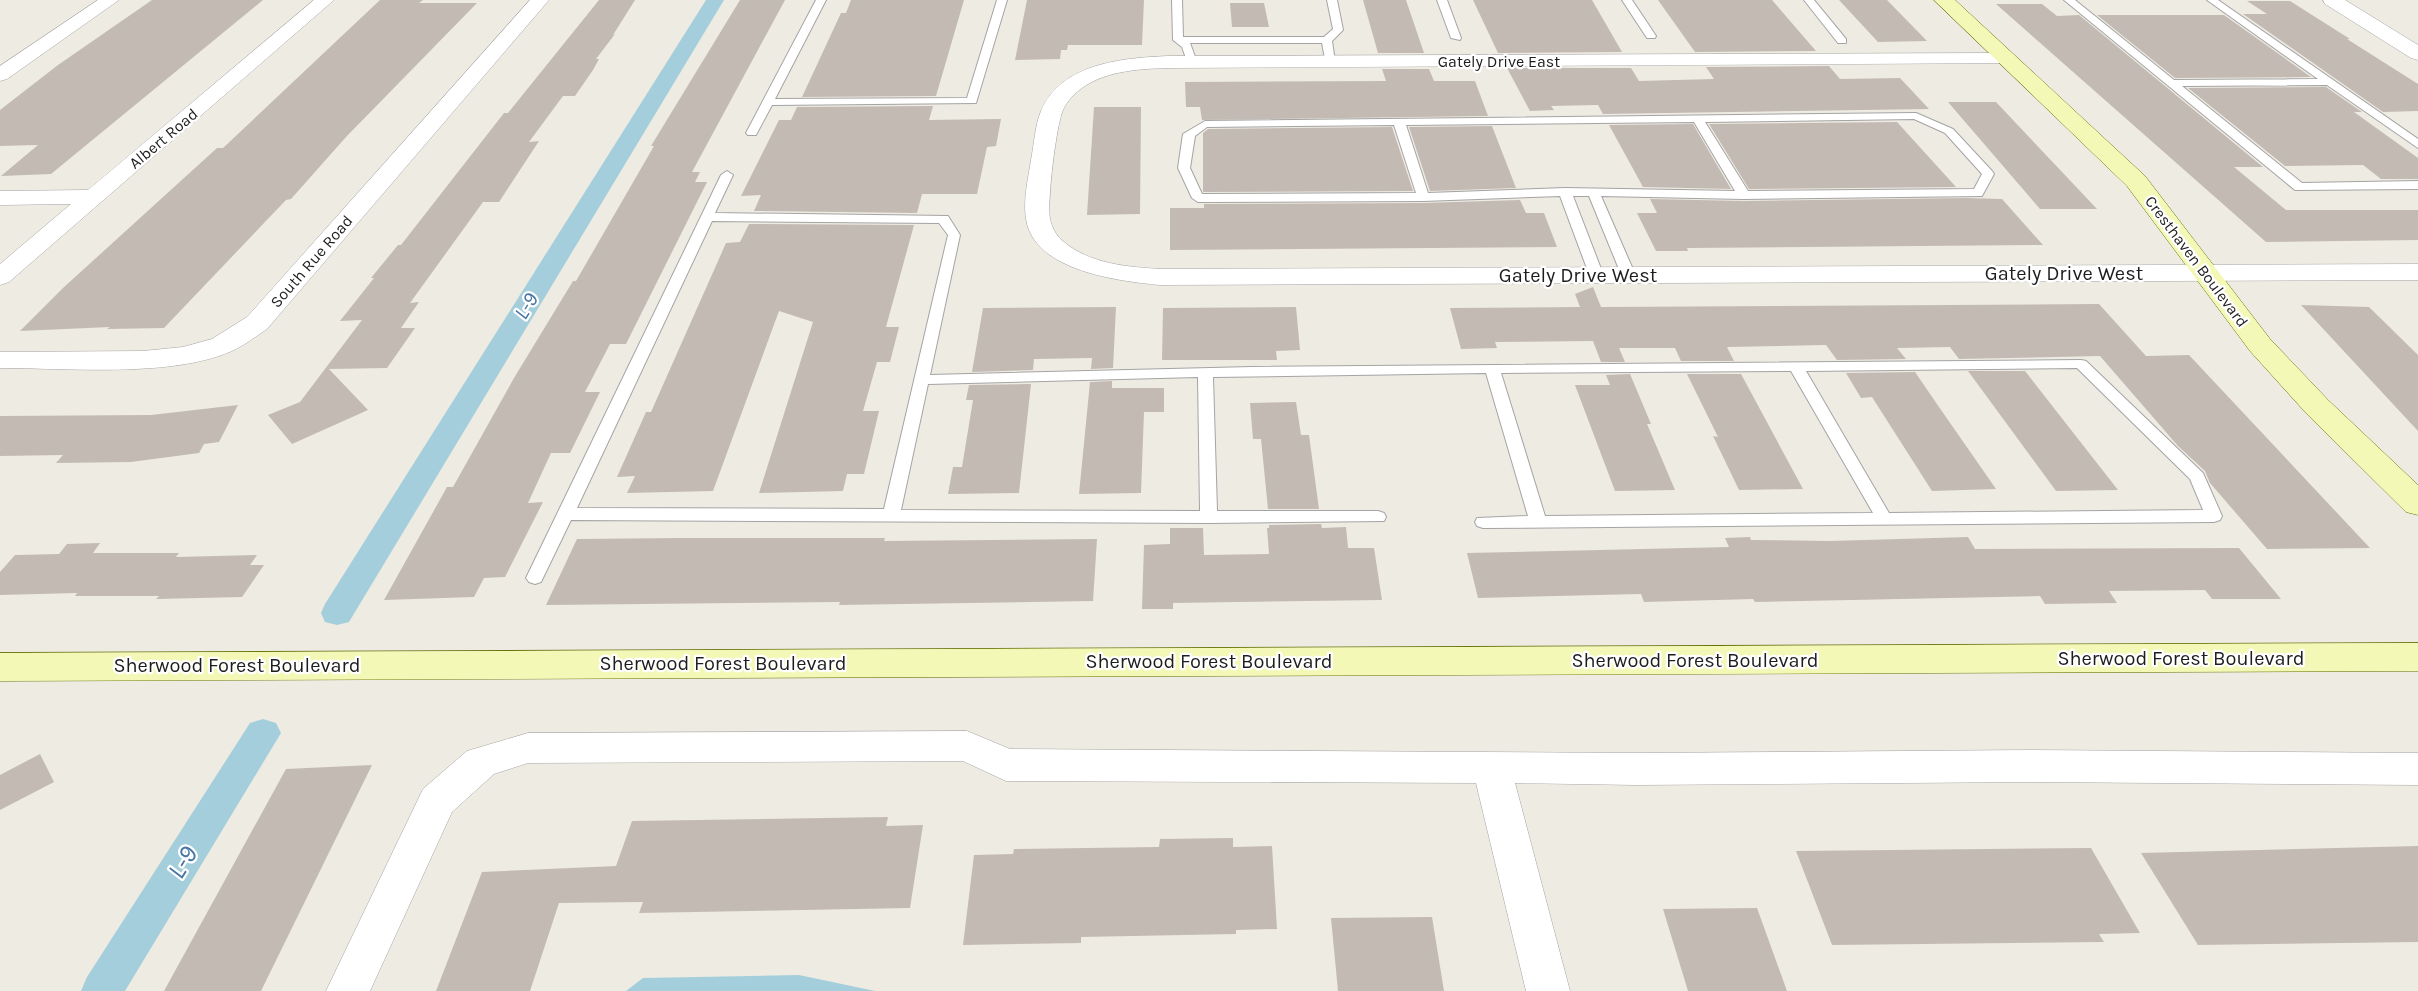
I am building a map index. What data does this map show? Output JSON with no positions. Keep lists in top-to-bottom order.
{
  "streets": {
    "street": [
      "Gately Drive East",
      "Albert Road",
      "South Rue Road",
      "Cresthaven Boulevard",
      "Gately Drive West",
      "Sherwood Forest Boulevard"
    ]
  },
  "crossings": [
    ["Gately Drive East", "Cresthaven Boulevard"],
    ["Gately Drive East", "Gately Drive West"],
    ["Cresthaven Boulevard", "Gately Drive West"]
  ],
  "water": ["L-9"]
}
